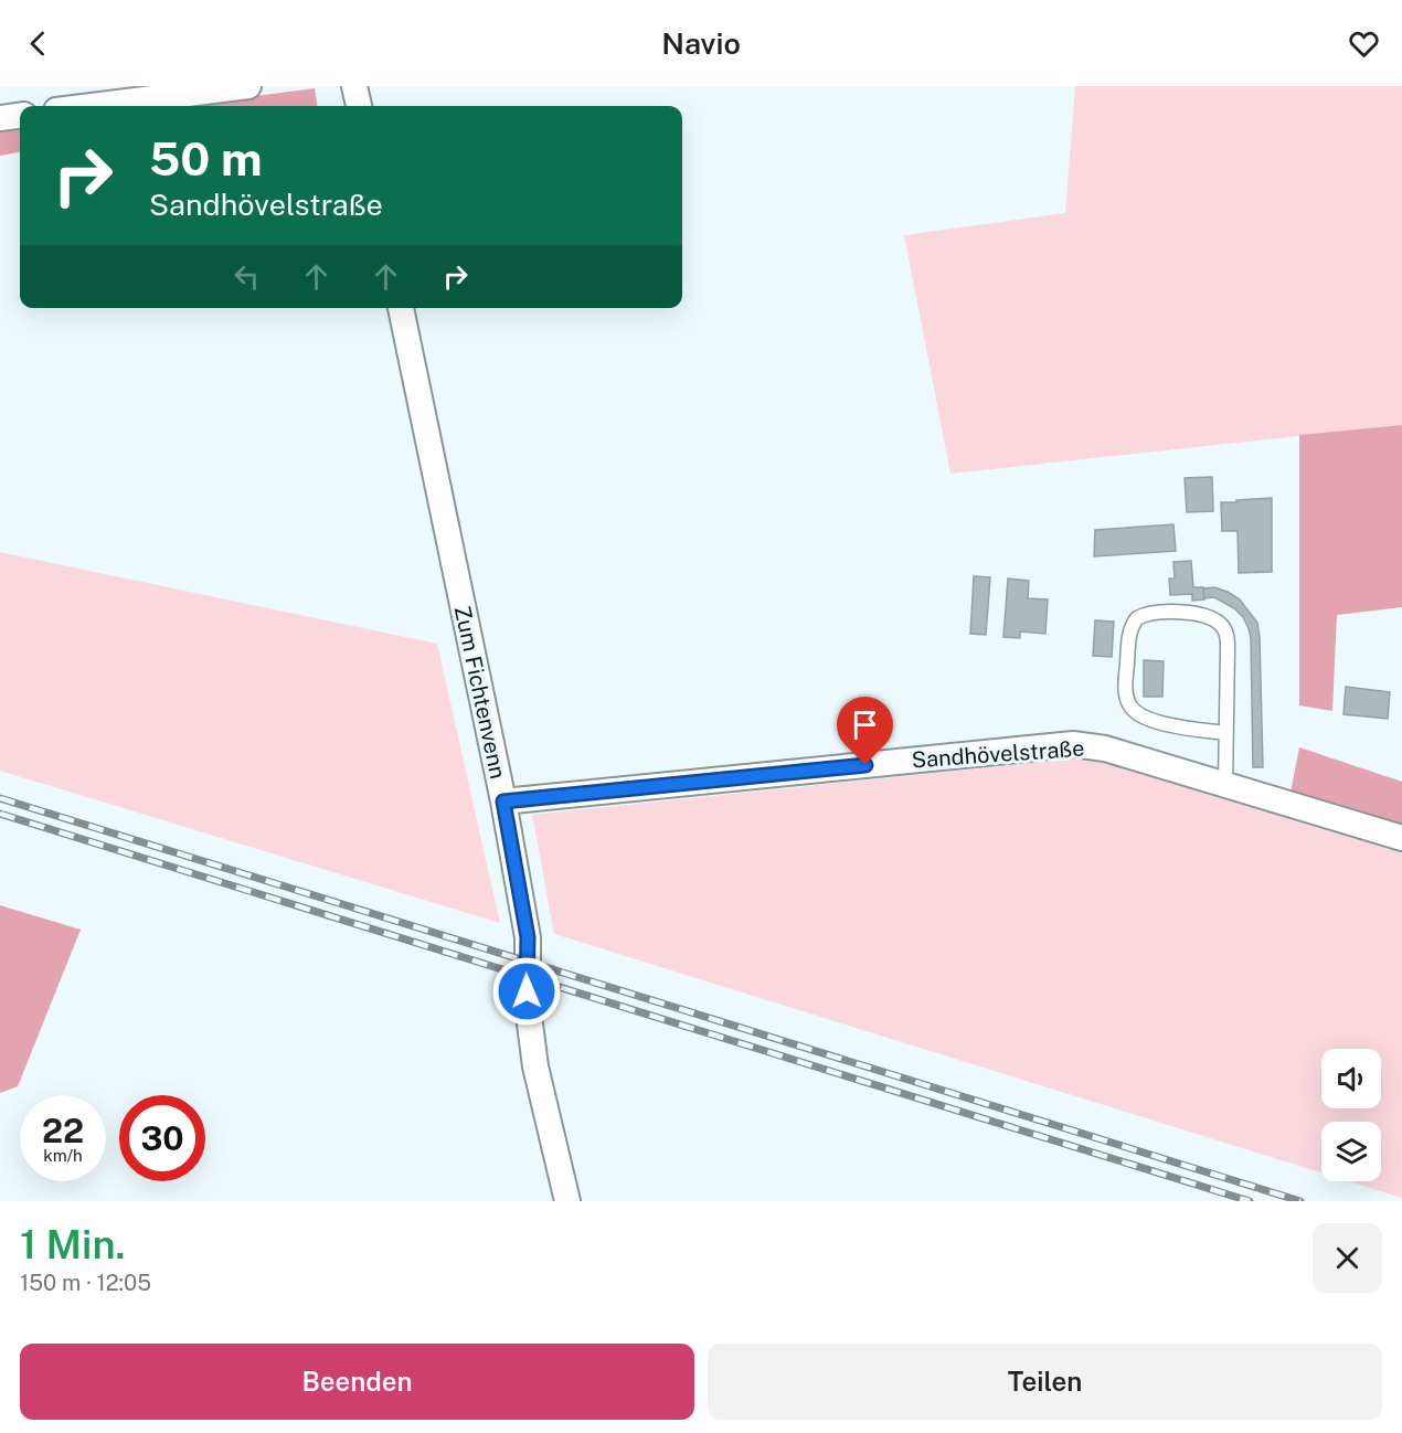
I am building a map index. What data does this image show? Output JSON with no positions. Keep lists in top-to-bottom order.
{
  "streets": {
    "street": ["Zum Fichtenvenn", "Sandhövelstraße"]
  },
  "crossings": [
    ["Zum Fichtenvenn", "Sandhövelstraße"]
  ],
  "page": {
    "header": "Navio",
    "turn": ["50 m", "Sandhövelstraße"],
    "speed": "22 km/h",
    "limit": "30",
    "heading": ["1 Min.", "150 m · 12:05"],
    "buttons": ["Beenden", "Teilen"]
  }
}
